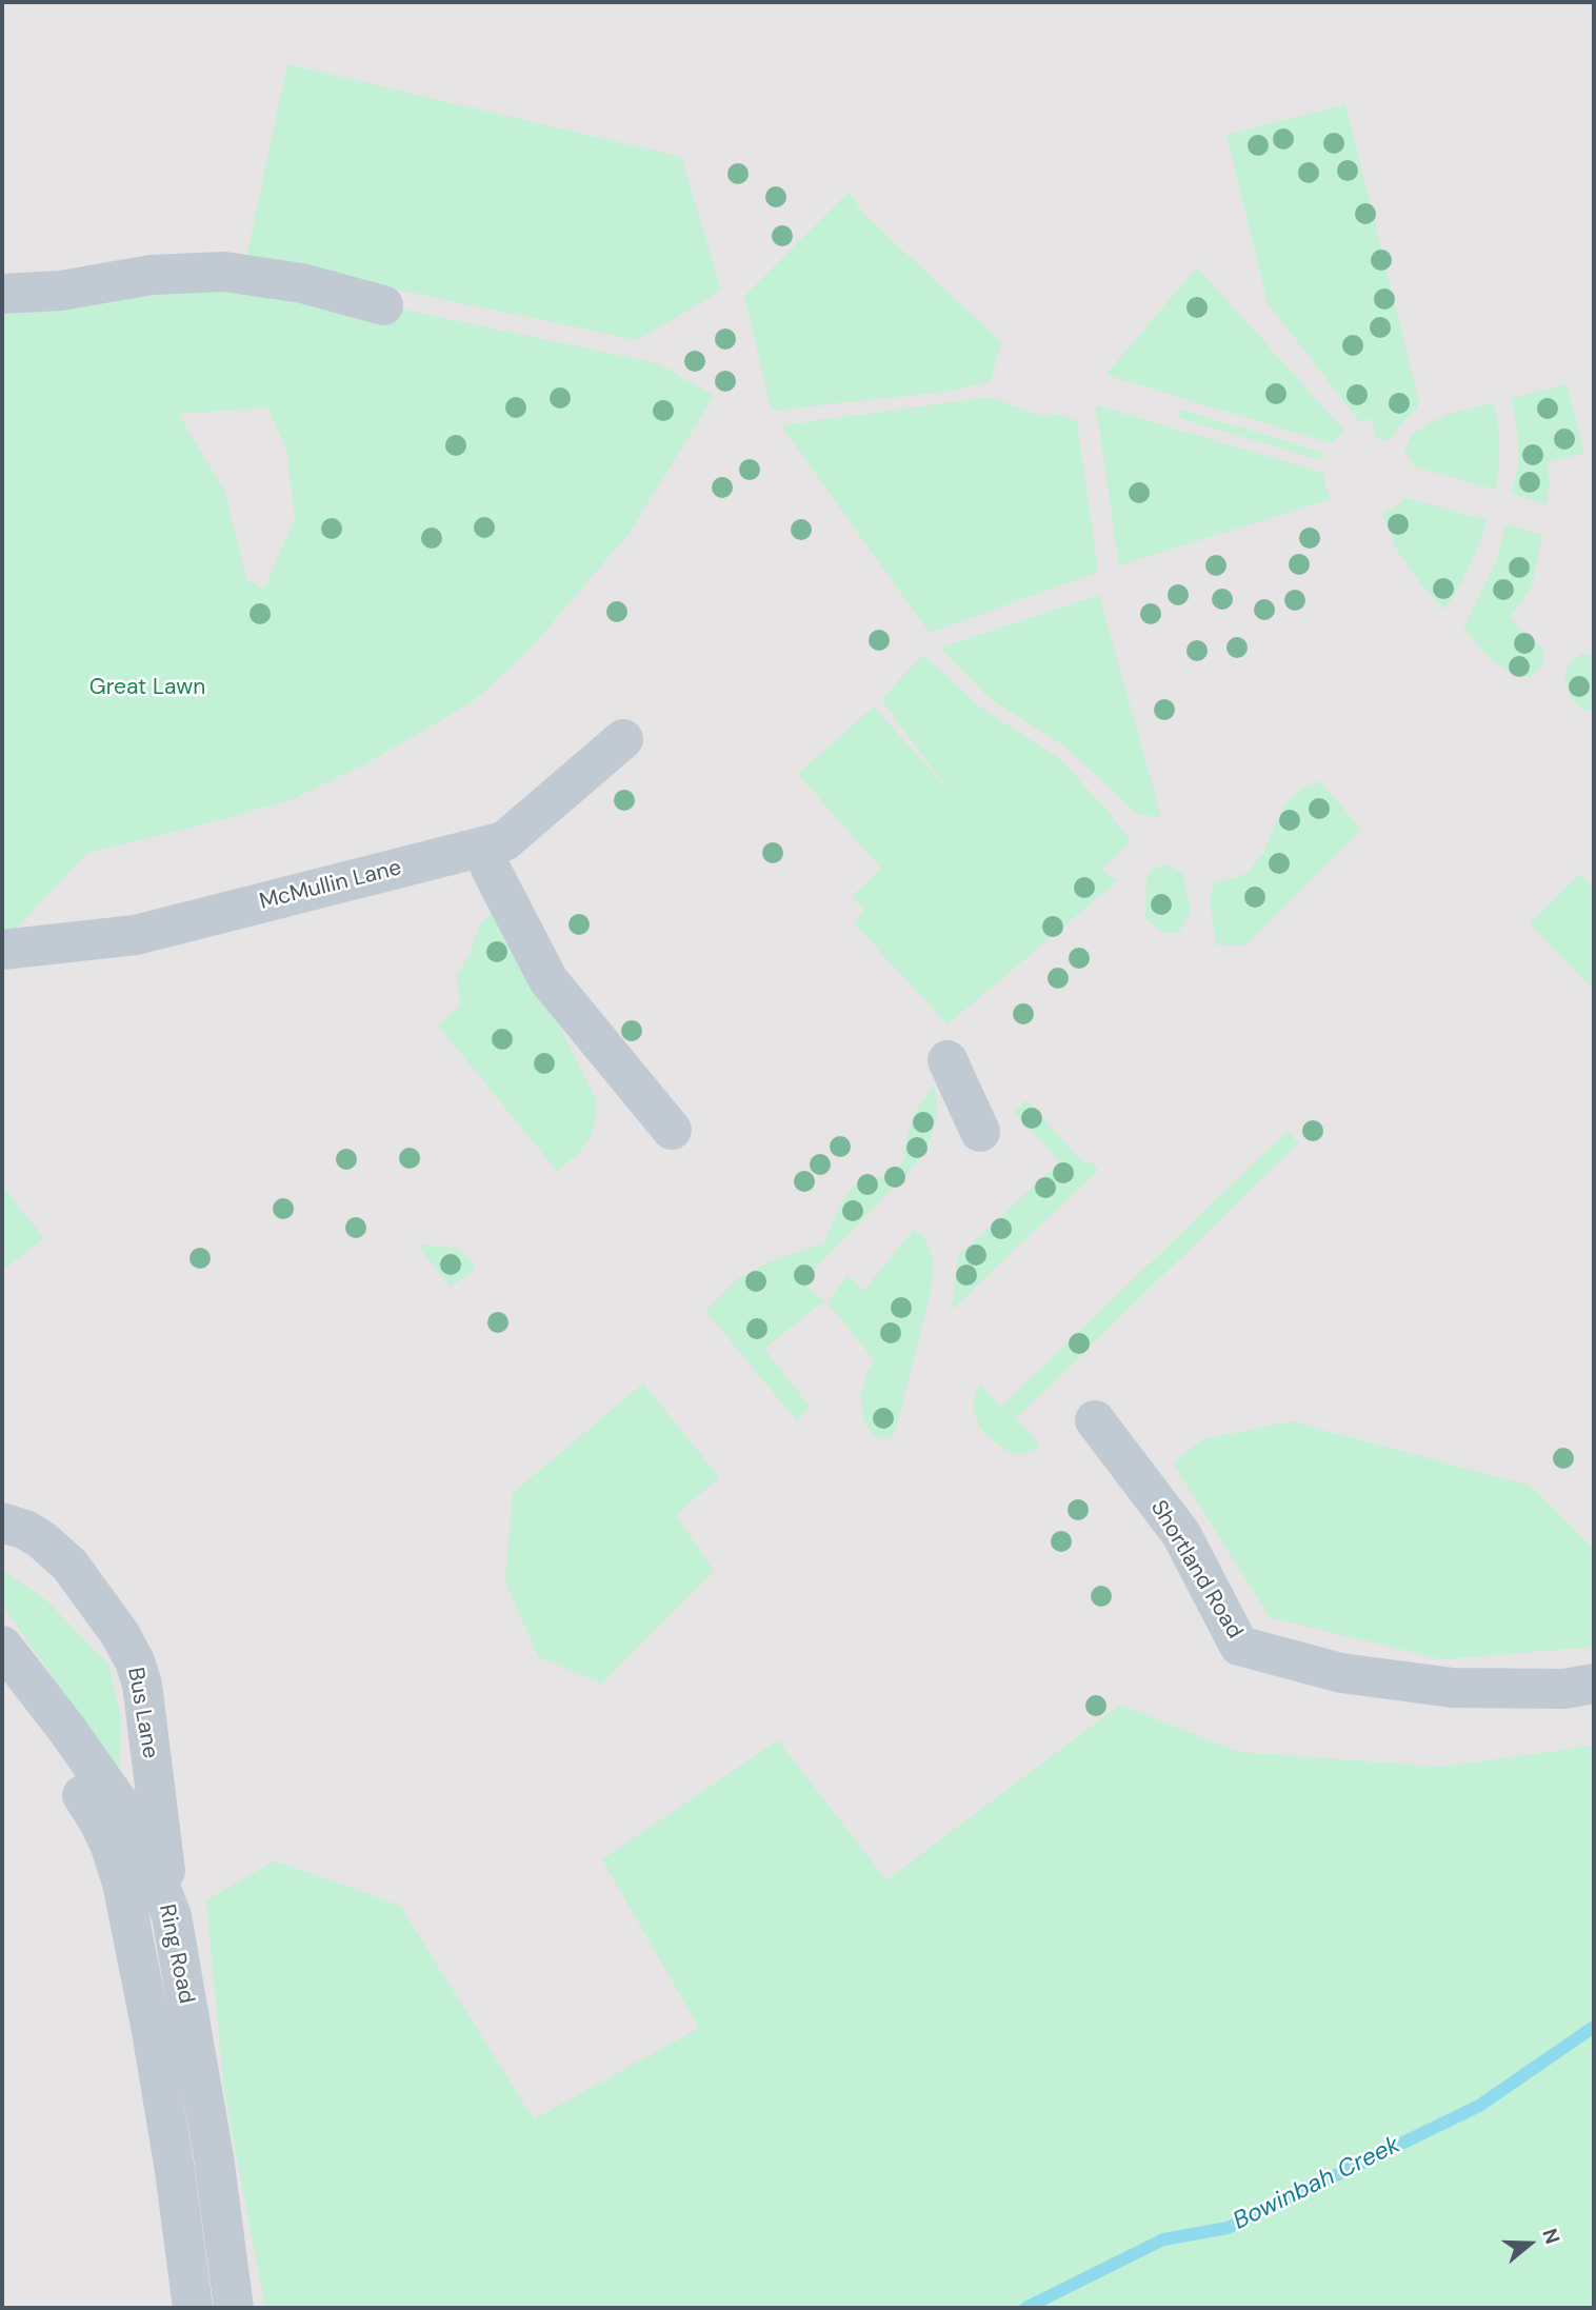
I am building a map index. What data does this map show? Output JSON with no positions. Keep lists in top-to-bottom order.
{
  "streets": {
    "street": [
      "McMullin Lane",
      "Shortland Road",
      "Bus Lane",
      "Ring Road"
    ]
  },
  "crossings": [
    ["Bus Lane", "Ring Road"]
  ],
  "water": ["Bowinbah Creek"],
  "parks": ["Great Lawn"],
  "north": "right"
}
